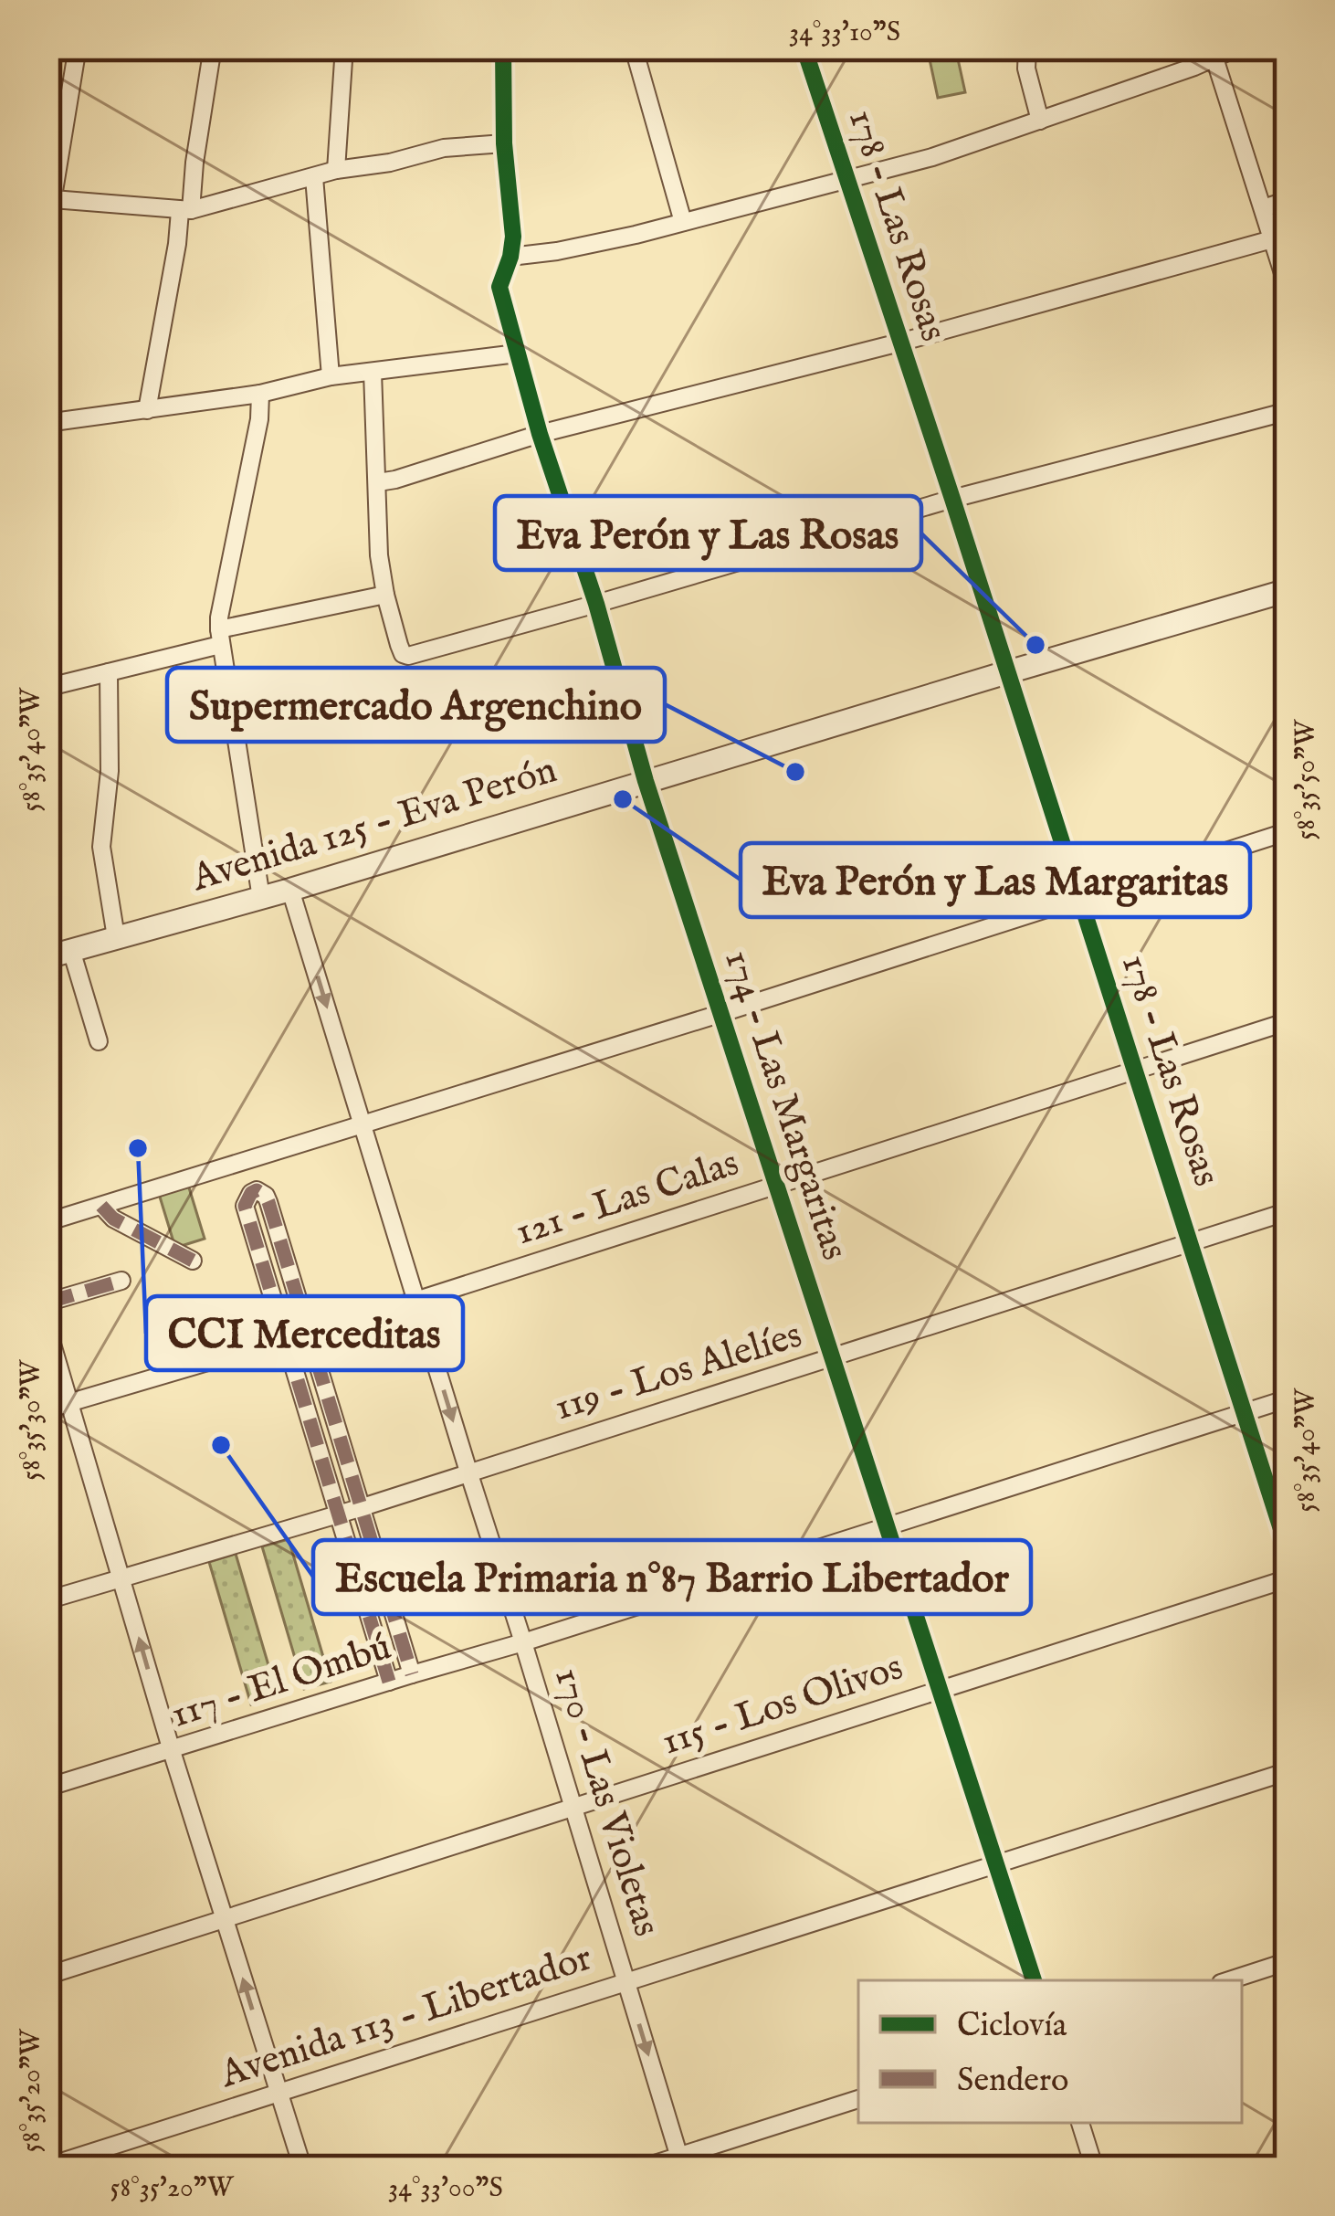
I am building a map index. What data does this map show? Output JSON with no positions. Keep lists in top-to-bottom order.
{
  "streets": {
    "street": [
      "178 - Las Rosas",
      "Avenida 125 - Eva Perón",
      "174 - Las Margaritas",
      "121 - Las Calas",
      "119 - Los Alelíes",
      "117 - El Ombú",
      "115 - Los Olivos",
      "170 - Las Violetas",
      "Avenida 113 - Libertador"
    ]
  },
  "crossings": [
    ["178 - Las Rosas", "Avenida 125 - Eva Perón"],
    ["178 - Las Rosas", "121 - Las Calas"],
    ["178 - Las Rosas", "119 - Los Alelíes"],
    ["178 - Las Rosas", "117 - El Ombú"],
    ["Avenida 125 - Eva Perón", "174 - Las Margaritas"],
    ["Avenida 125 - Eva Perón", "170 - Las Violetas"],
    ["174 - Las Margaritas", "121 - Las Calas"],
    ["174 - Las Margaritas", "119 - Los Alelíes"],
    ["174 - Las Margaritas", "117 - El Ombú"],
    ["174 - Las Margaritas", "115 - Los Olivos"],
    ["174 - Las Margaritas", "Avenida 113 - Libertador"],
    ["121 - Las Calas", "170 - Las Violetas"],
    ["119 - Los Alelíes", "170 - Las Violetas"],
    ["117 - El Ombú", "170 - Las Violetas"],
    ["115 - Los Olivos", "170 - Las Violetas"],
    ["170 - Las Violetas", "Avenida 113 - Libertador"]
  ],
  "places": [
    "Eva Perón y Las Rosas",
    "Supermercado Argenchino",
    "Eva Perón y Las Margaritas",
    "CCI Merceditas",
    "Escuela Primaria n°87 Barrio Libertador"
  ],
  "legend": ["Ciclovía", "Sendero"],
  "coordinates": [
    "34°33'10\"S",
    "58°35'40\"W",
    "58°35'50\"W",
    "58°35'30\"W",
    "58°35'20\"W",
    "34°33'00\"S"
  ]
}
